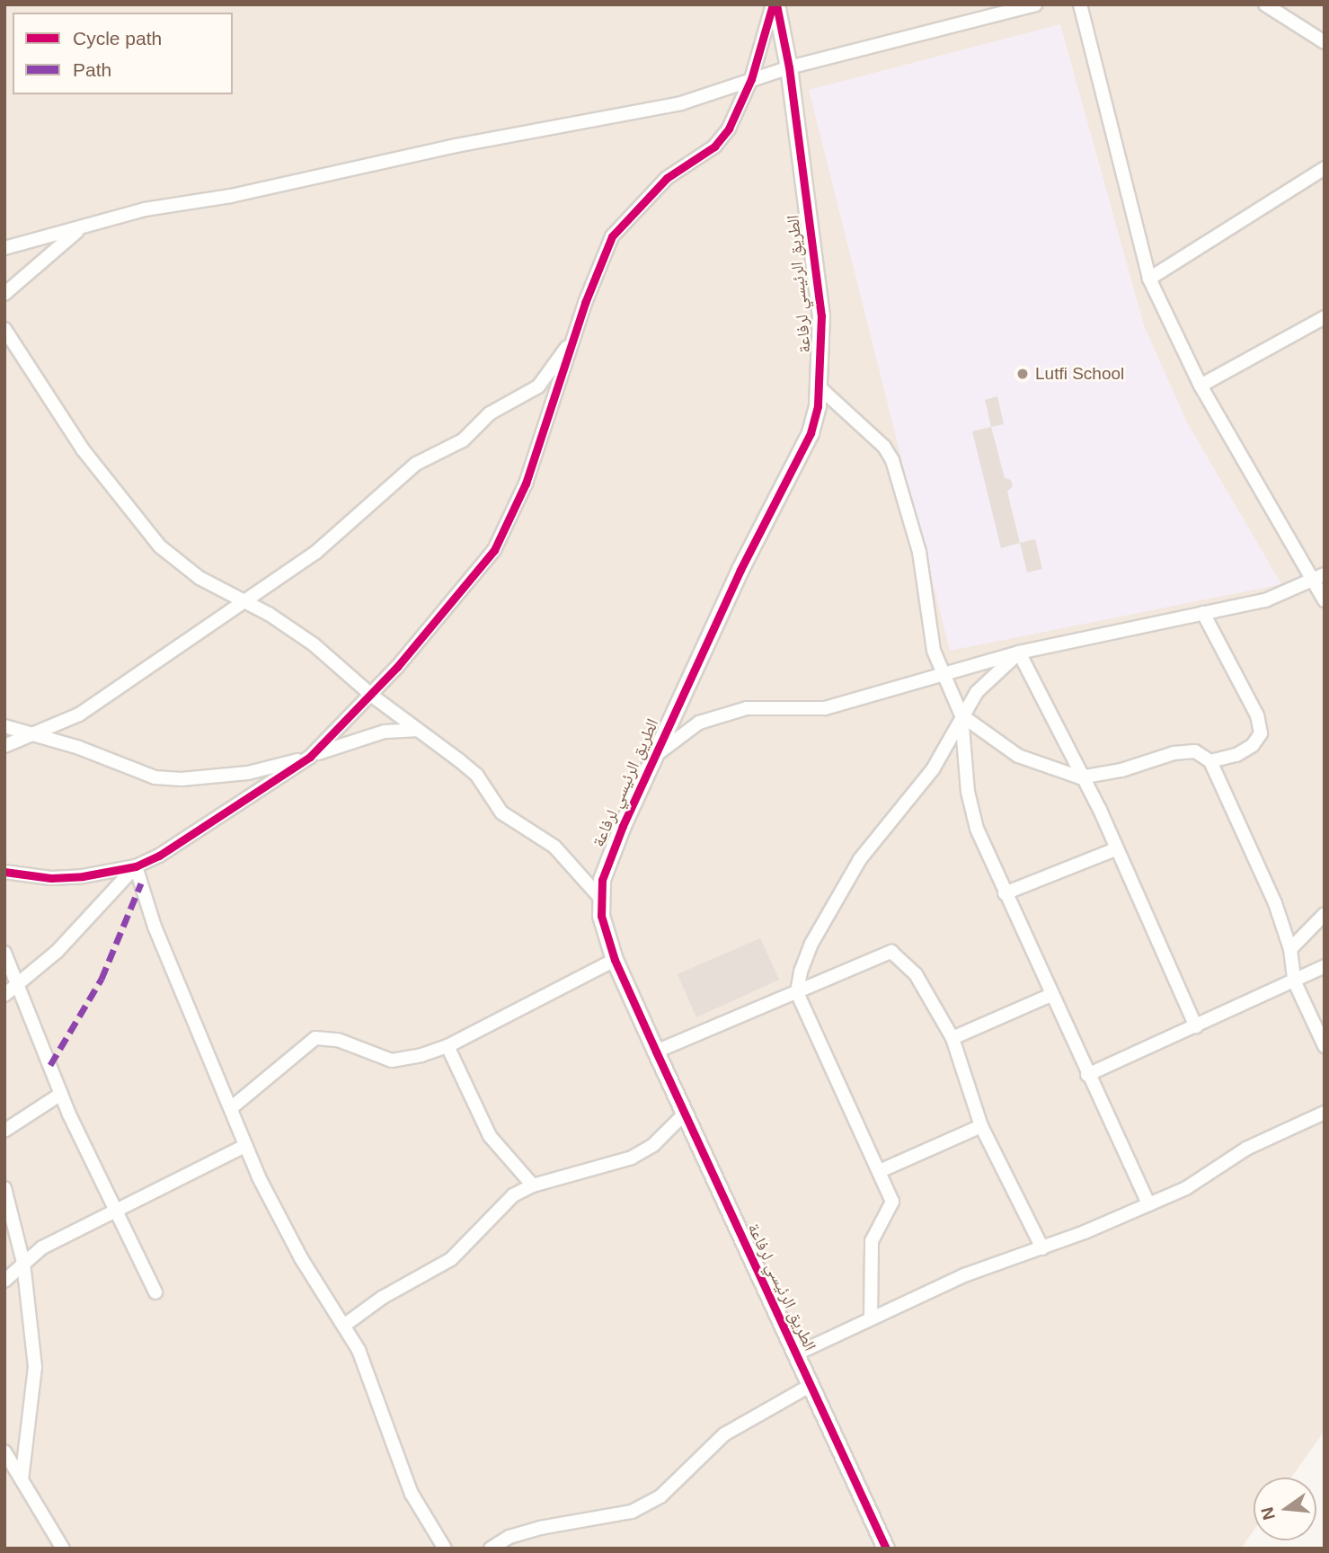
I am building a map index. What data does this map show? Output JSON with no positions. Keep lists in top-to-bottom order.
{
  "streets": {
    "street": ["الطريق الرئيسي لرفاعة"]
  },
  "places": ["Lutfi School"],
  "legend": ["Cycle path", "Path"],
  "north": "left"
}
